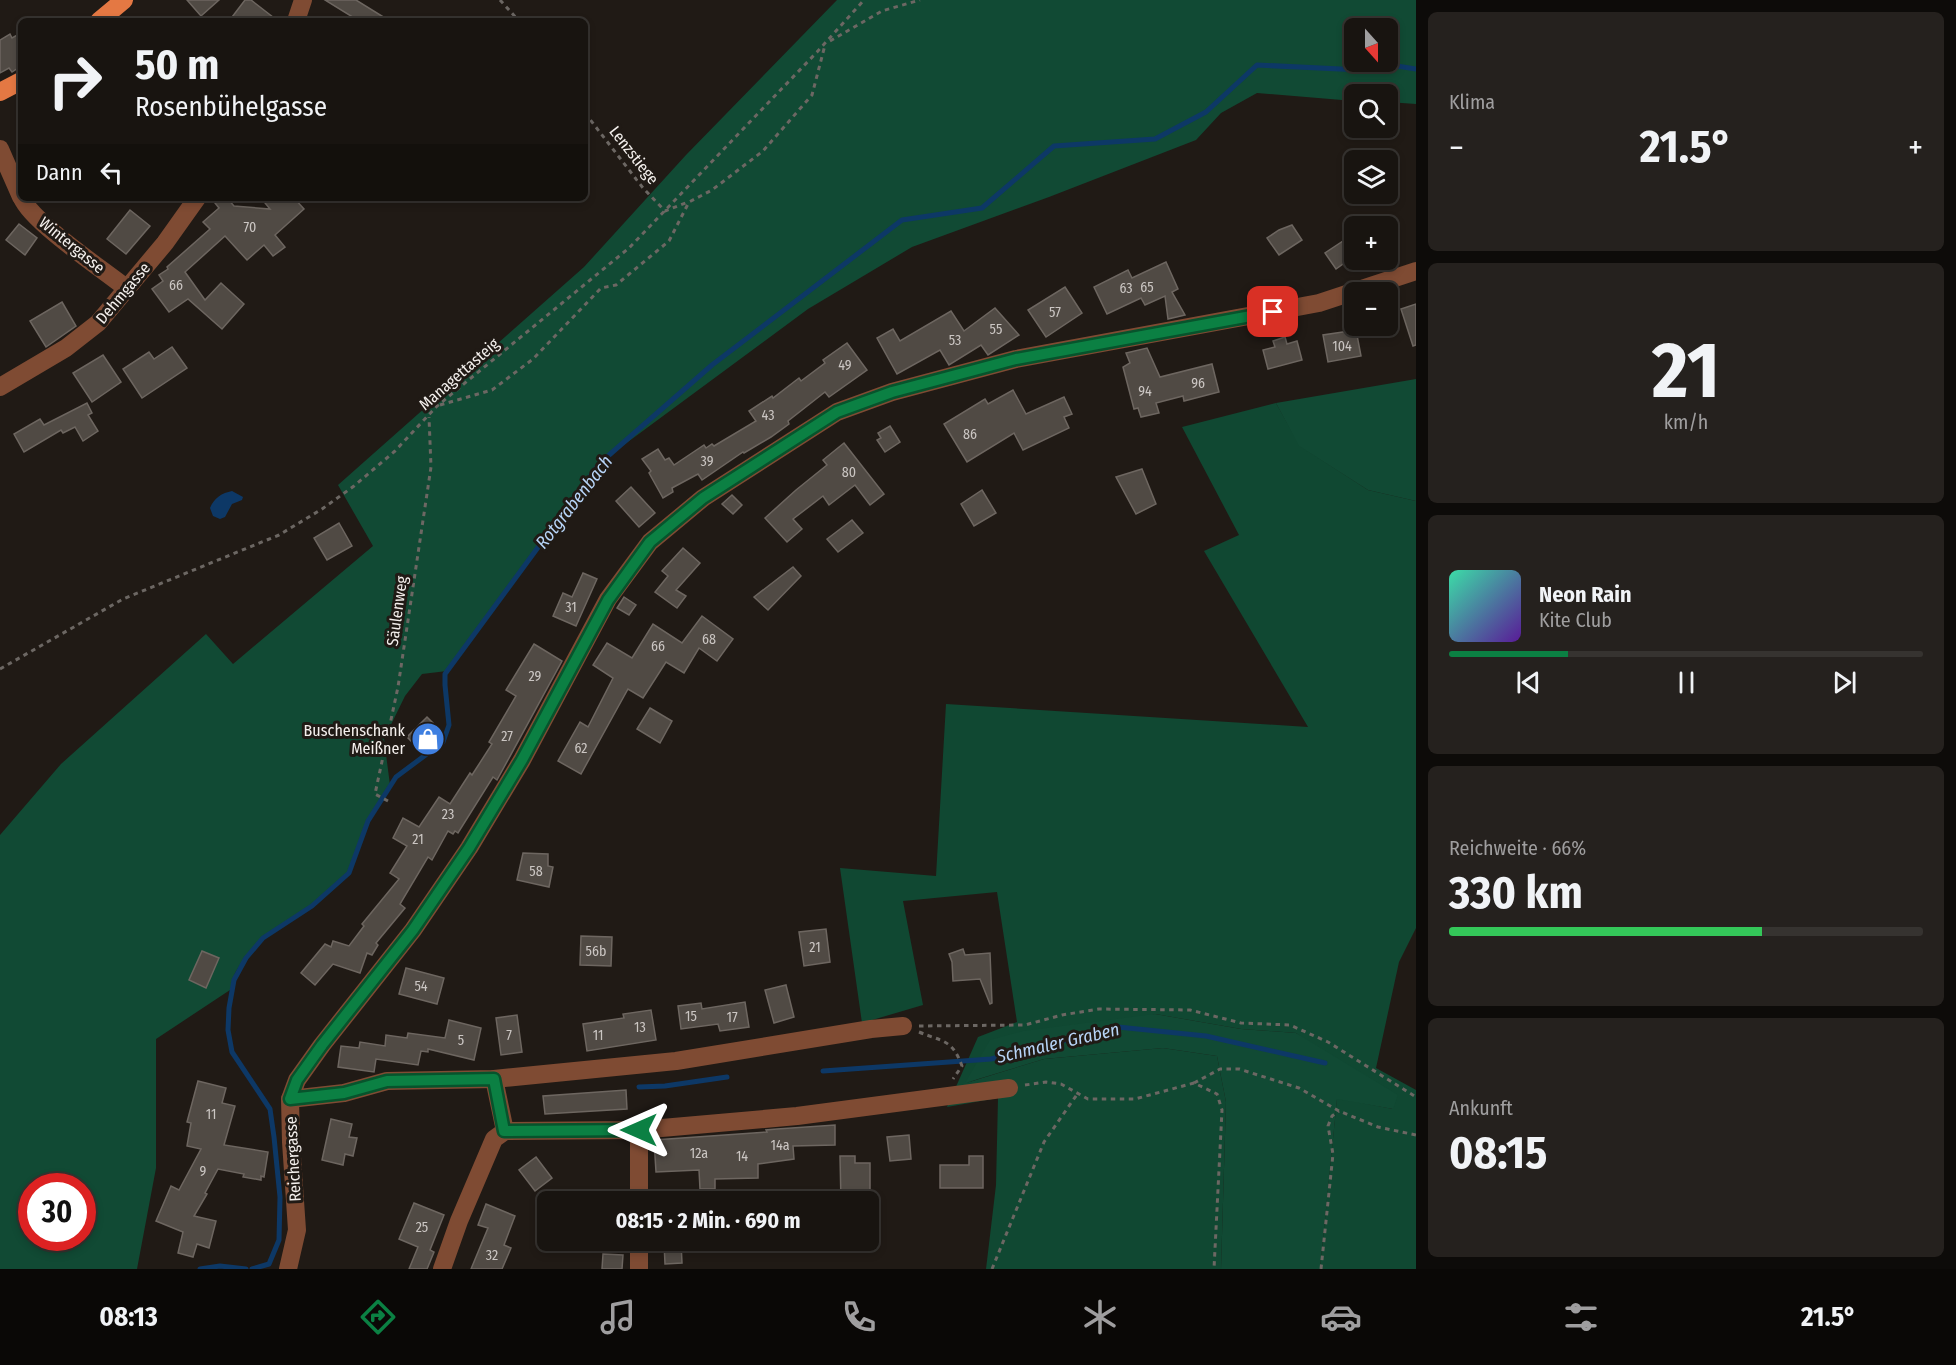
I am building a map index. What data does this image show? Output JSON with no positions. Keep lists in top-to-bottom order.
{
  "streets": {
    "street": ["Wintergasse", "Dehmgasse", "Reichergasse"],
    "path": ["Lenzstiege", "Managettasteig", "Säulenweg"]
  },
  "crossings": [
    ["Lenzstiege", "Managettasteig"],
    ["Wintergasse", "Dehmgasse"],
    ["Managettasteig", "Säulenweg"]
  ],
  "water": ["Rotgrabenbach", "Schmaler Graben"],
  "places": {
    "shop": ["Buschenschank Meißner"]
  },
  "house_numbers": [
    "70",
    "66",
    "65",
    "63",
    "57",
    "55",
    "53",
    "104",
    "49",
    "96",
    "94",
    "43",
    "86",
    "39",
    "80",
    "31",
    "68",
    "66",
    "29",
    "27",
    "62",
    "23",
    "21",
    "58",
    "21",
    "56b",
    "54",
    "15",
    "17",
    "13",
    "7",
    "11",
    "5",
    "11",
    "14a",
    "12a",
    "14",
    "9",
    "25",
    "32"
  ],
  "north": "bottom",
  "page": {
    "tile": [
      "Klima",
      ["21", "km/h"],
      ["Reichweite · 66%", "330 km"],
      ["Ankunft", "08:15"]
    ],
    "map_buttons": ["+", "−"],
    "turn": ["50 m", "Rosenbühelgasse"],
    "heat": ["−", "21.5°", "+"],
    "then": "Dann",
    "song": ["Neon Rain", "Kite Club"],
    "limit": "30",
    "trip": "08:15 · 2 Min. · 690 m",
    "tabs": ["08:13", "21.5°"]
  }
}
